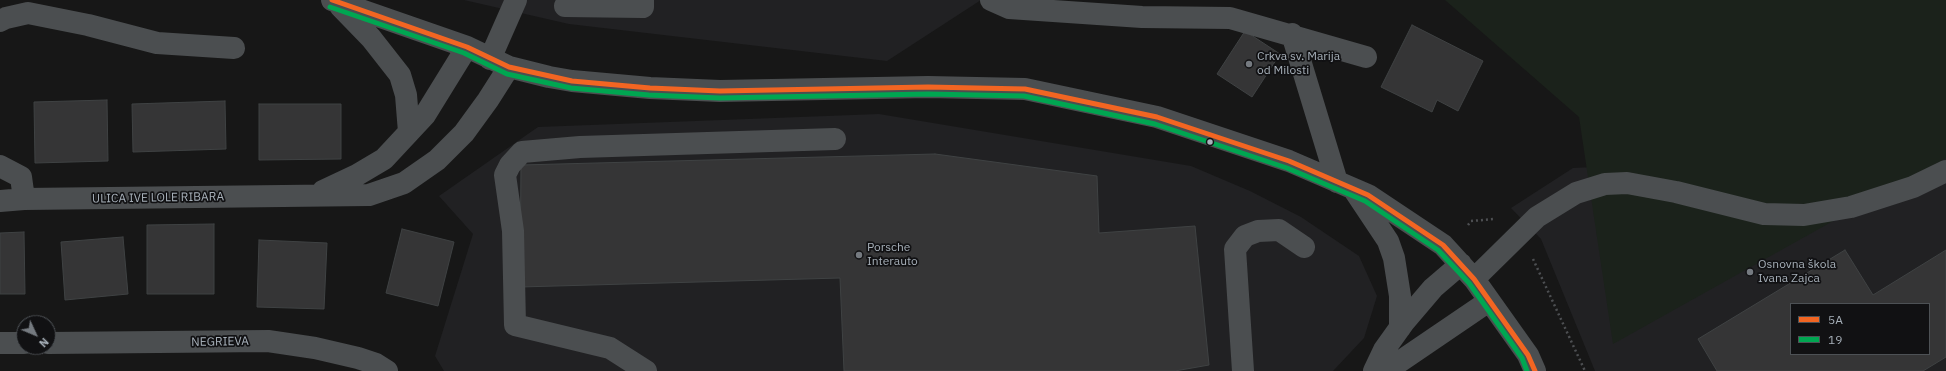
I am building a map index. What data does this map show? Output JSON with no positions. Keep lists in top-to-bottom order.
{
  "streets": {
    "street": ["ULICA IVE LOLE RIBARA", "NEGRIEVA"]
  },
  "places": ["Crkva sv. Marija od Milosti", "Porsche Interauto", "Osnovna škola Ivana Zajca"],
  "lines": ["transit line 5A", "transit line 19"],
  "legend": ["5A", "19"],
  "north": "bottom right"
}
